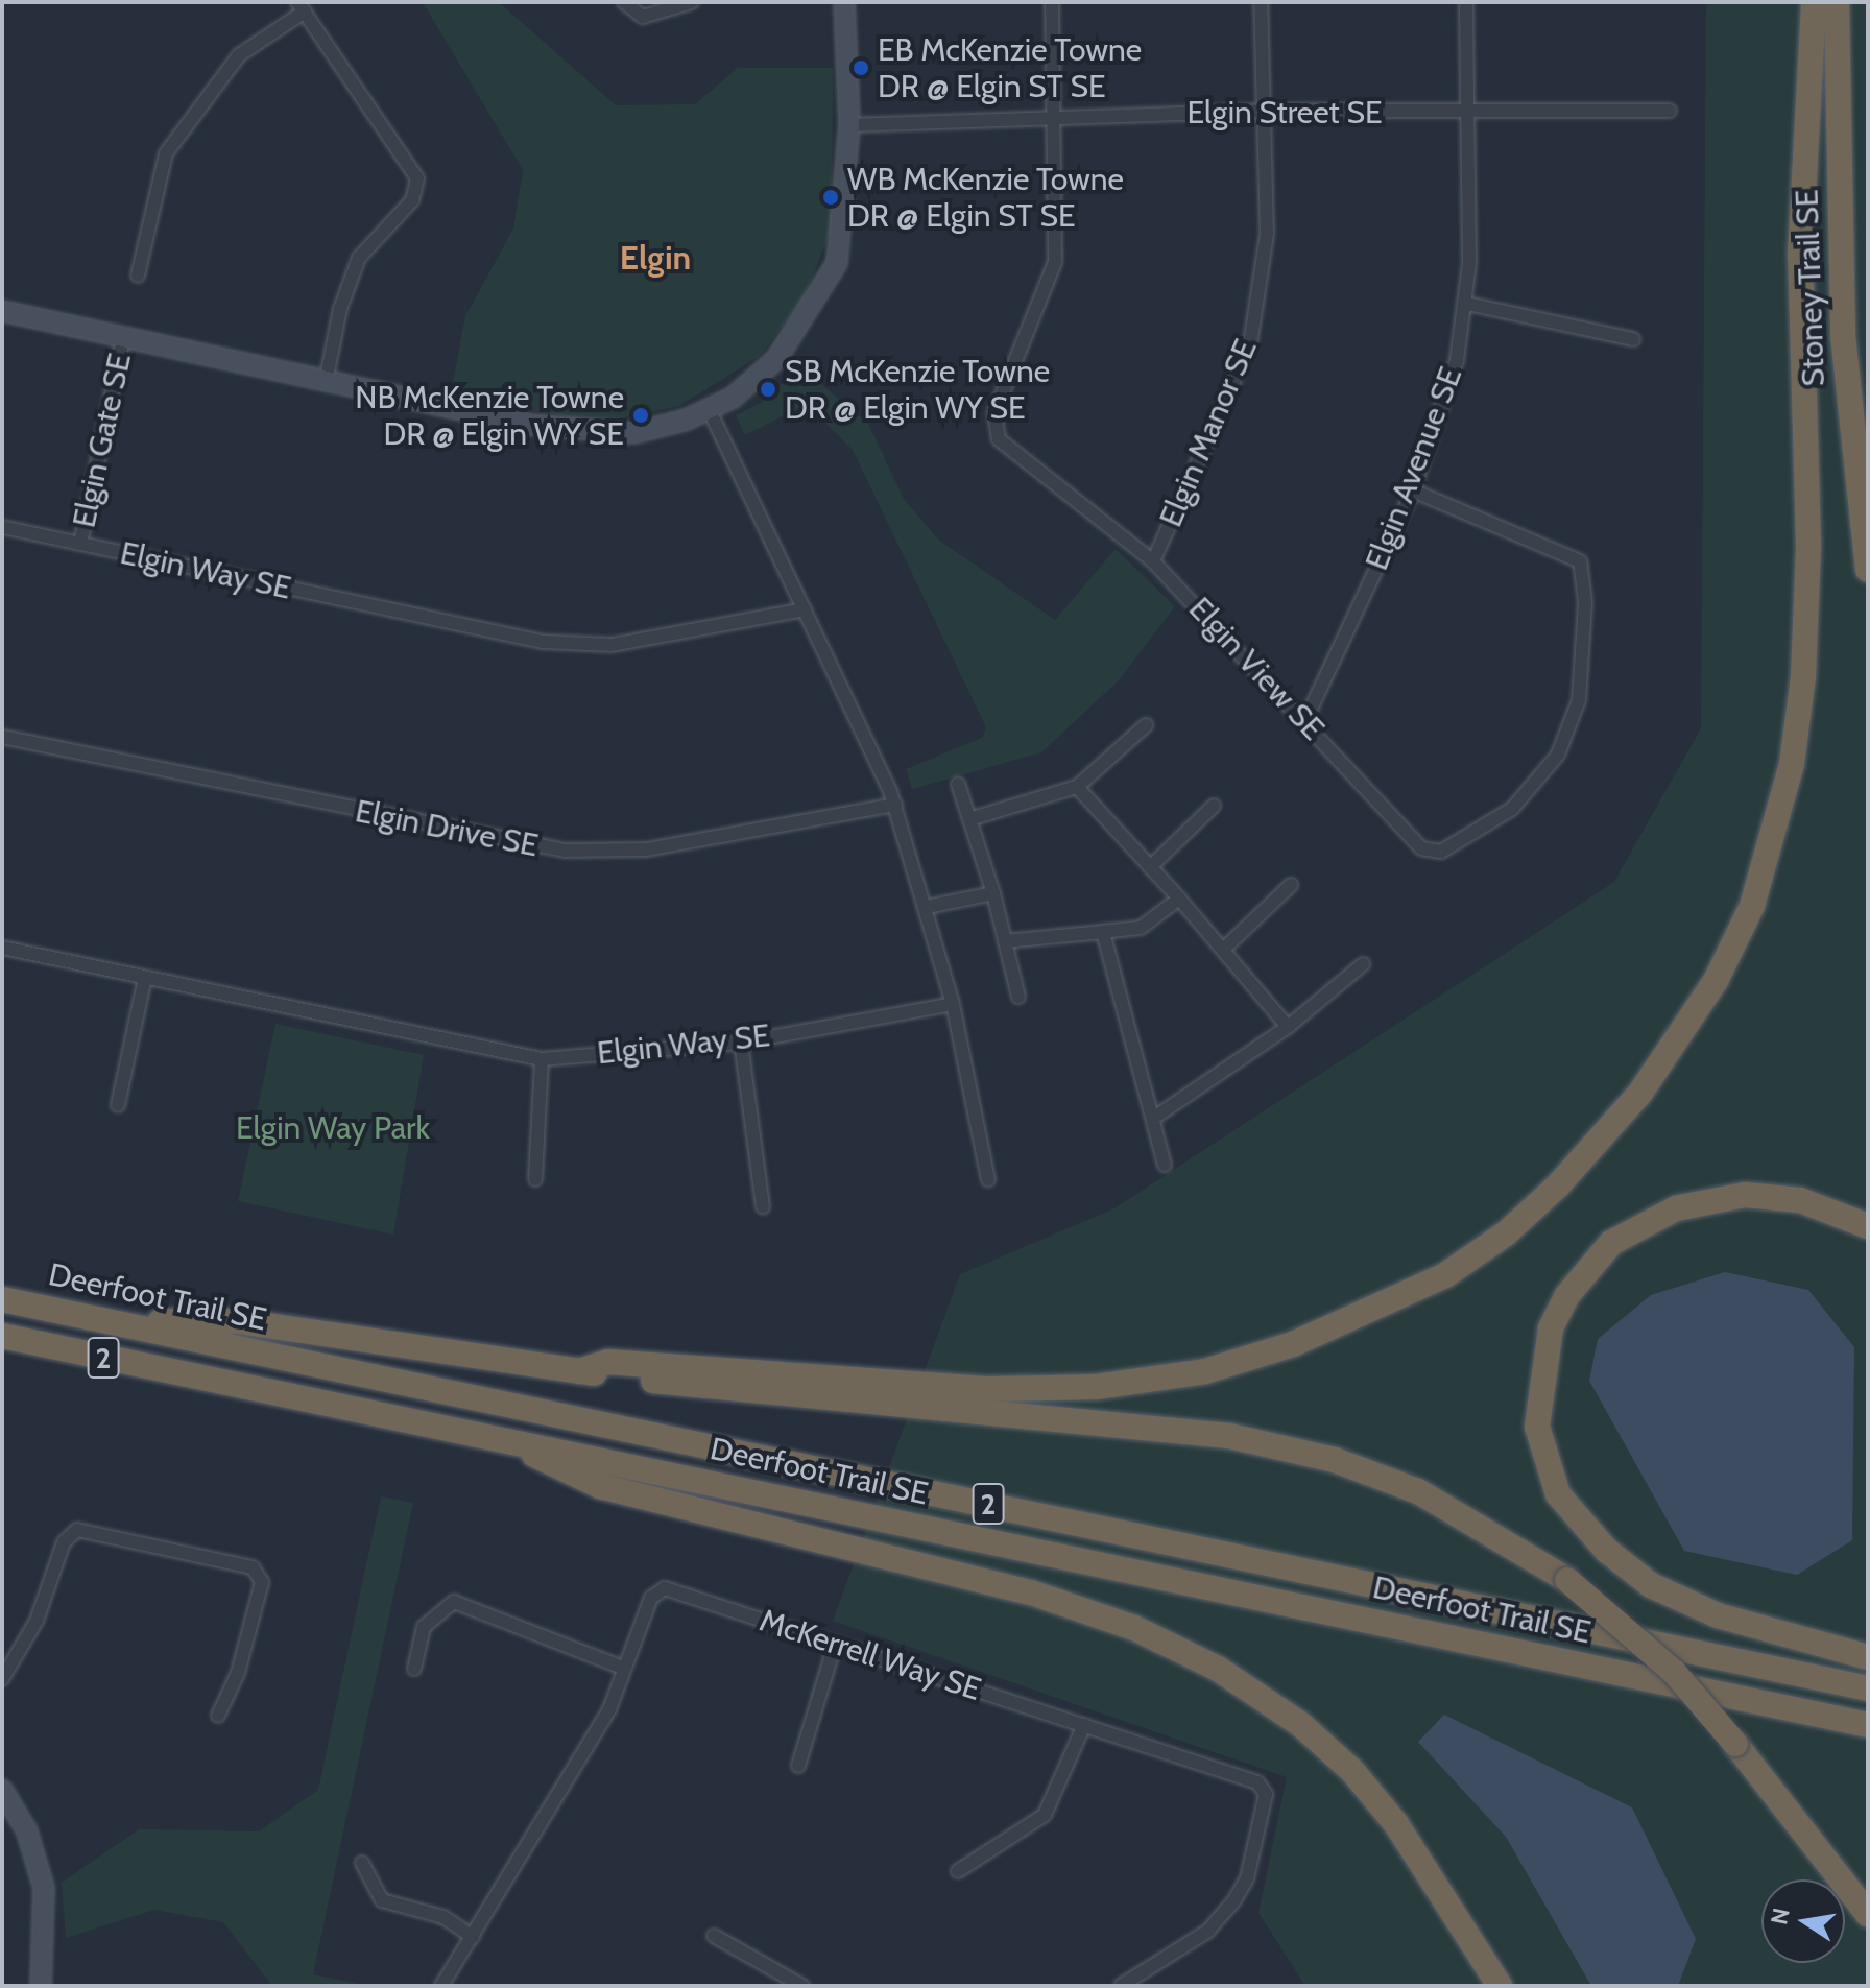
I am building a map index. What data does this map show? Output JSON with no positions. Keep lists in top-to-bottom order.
{
  "streets": {
    "highway": ["Stoney Trail SE", "Deerfoot Trail SE", "2"],
    "street": [
      "Elgin Street SE",
      "Elgin Manor SE",
      "Elgin Gate SE",
      "Elgin Avenue SE",
      "Elgin Way SE",
      "Elgin View SE",
      "Elgin Drive SE",
      "McKerrell Way SE"
    ]
  },
  "crossings": [
    ["Elgin Street SE", "Elgin Manor SE"],
    ["Elgin Street SE", "Elgin Avenue SE"],
    ["Elgin Street SE", "Elgin View SE"],
    ["Elgin Manor SE", "Elgin View SE"],
    ["Elgin Gate SE", "Elgin Way SE"],
    ["Elgin Avenue SE", "Elgin View SE"]
  ],
  "districts": ["Elgin"],
  "parks": ["Elgin Way Park"],
  "places": [
    "EB McKenzie Towne DR @ Elgin ST SE",
    "WB McKenzie Towne DR @ Elgin ST SE",
    "SB McKenzie Towne DR @ Elgin WY SE",
    "NB McKenzie Towne DR @ Elgin WY SE"
  ],
  "north": "left"
}
